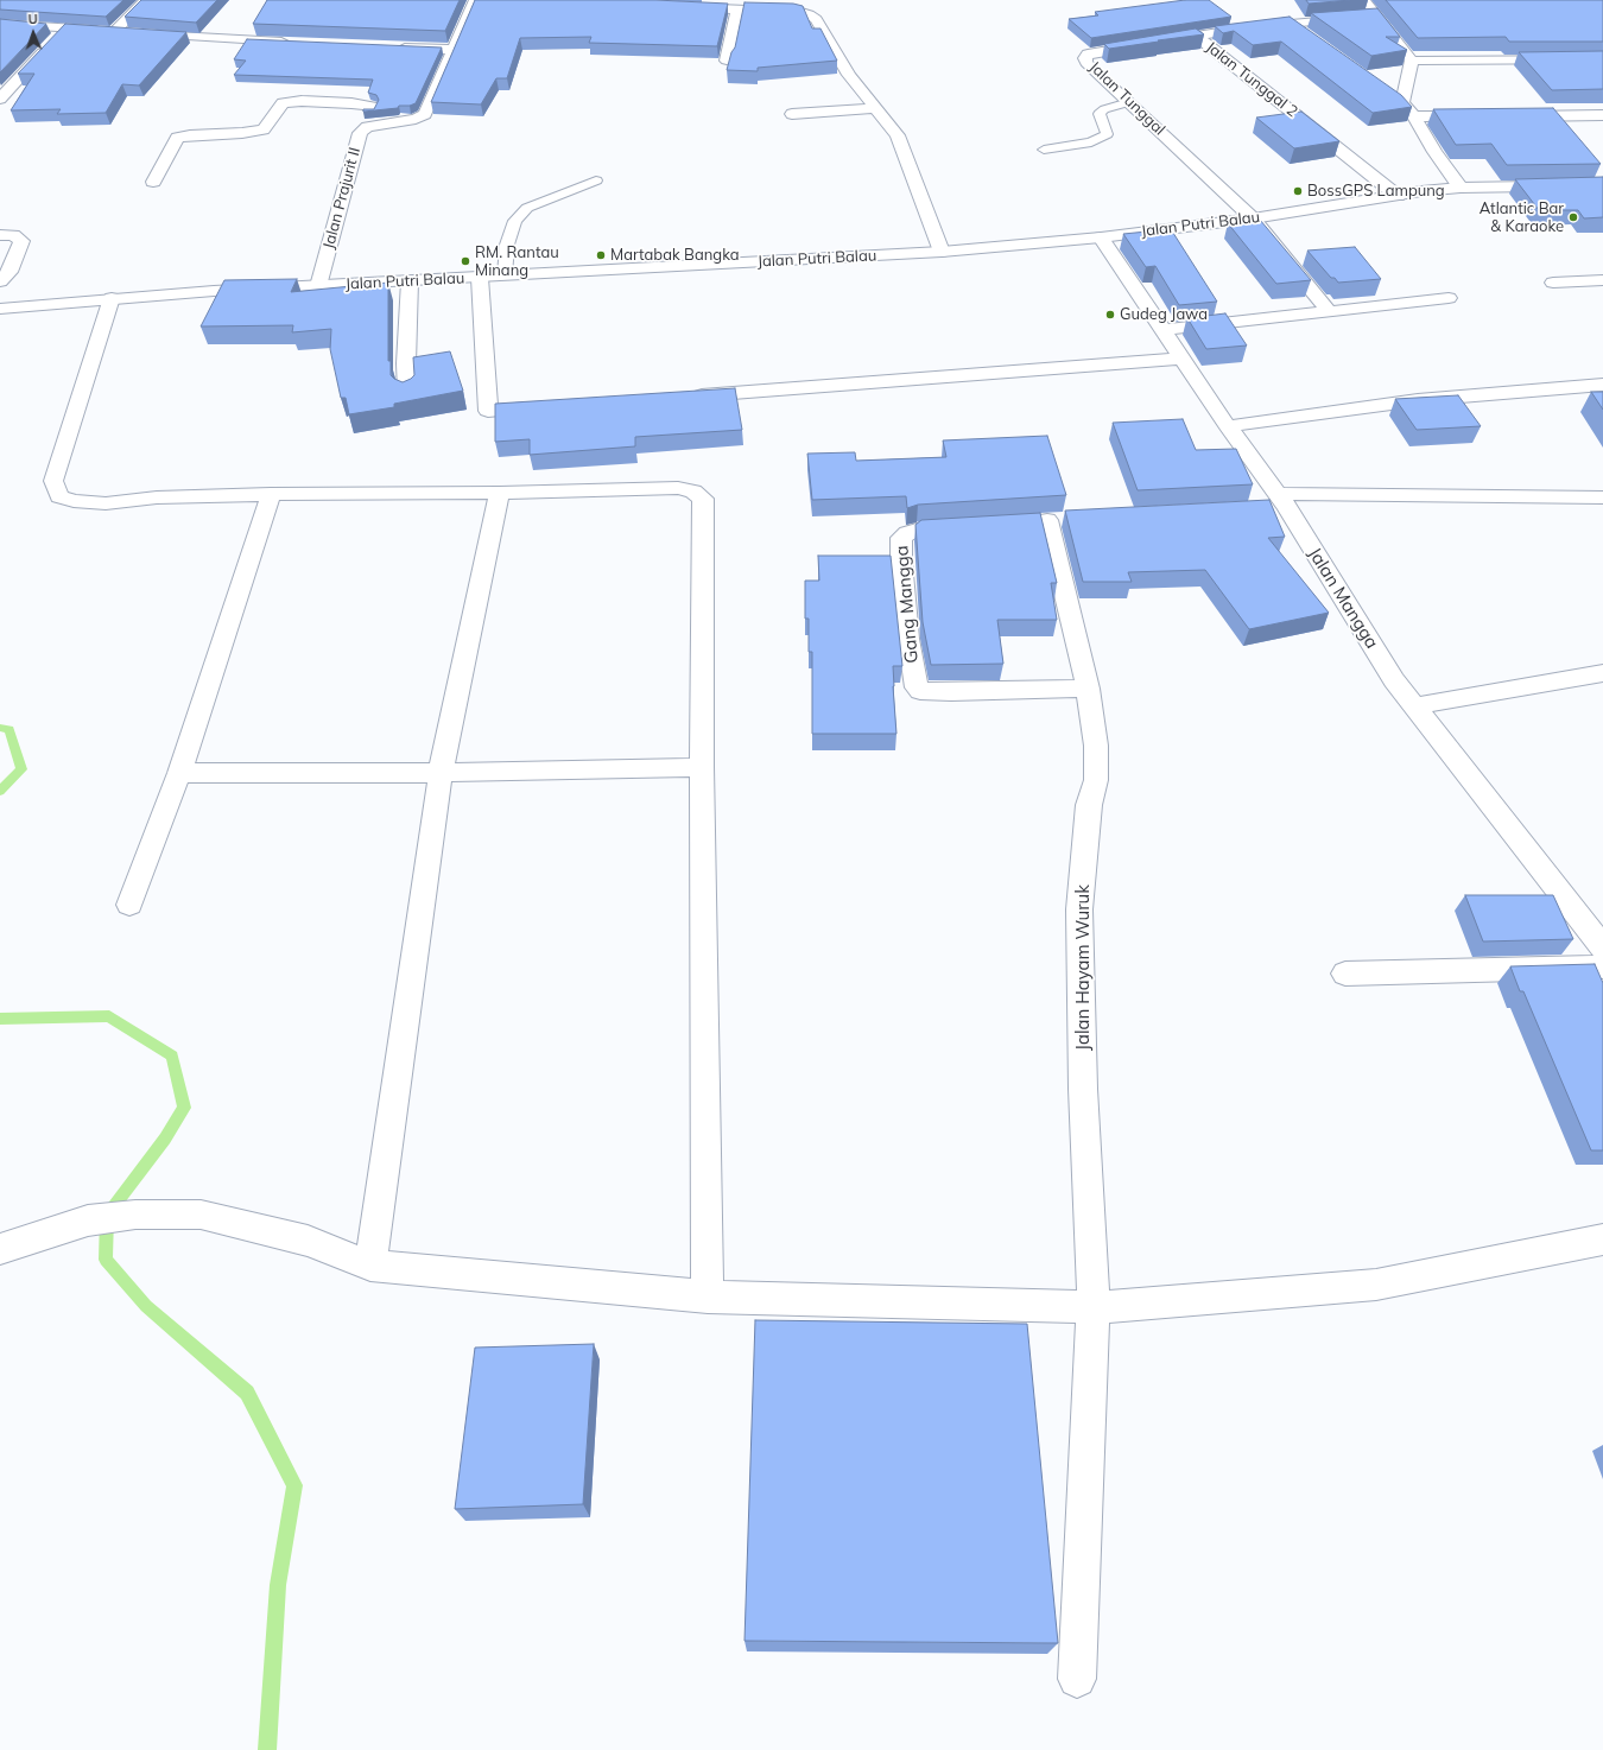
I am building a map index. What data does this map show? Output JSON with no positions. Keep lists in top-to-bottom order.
{
  "streets": {
    "street": [
      "Jalan Tunggal 2",
      "Jalan Tunggal",
      "Jalan Prajurit II",
      "Jalan Putri Balau",
      "Jalan Mangga",
      "Gang Mangga",
      "Jalan Hayam Wuruk"
    ]
  },
  "crossings": [
    ["Jalan Tunggal 2", "Jalan Tunggal"],
    ["Jalan Tunggal 2", "Jalan Putri Balau"],
    ["Jalan Tunggal", "Jalan Putri Balau"],
    ["Jalan Prajurit II", "Jalan Putri Balau"],
    ["Jalan Putri Balau", "Jalan Mangga"],
    ["Gang Mangga", "Jalan Hayam Wuruk"]
  ],
  "places": [
    "BossGPS Lampung",
    "Atlantic Bar & Karaoke",
    "Martabak Bangka",
    "RM. Rantau Minang",
    "Gudeg Jawa"
  ],
  "north": "top"
}
